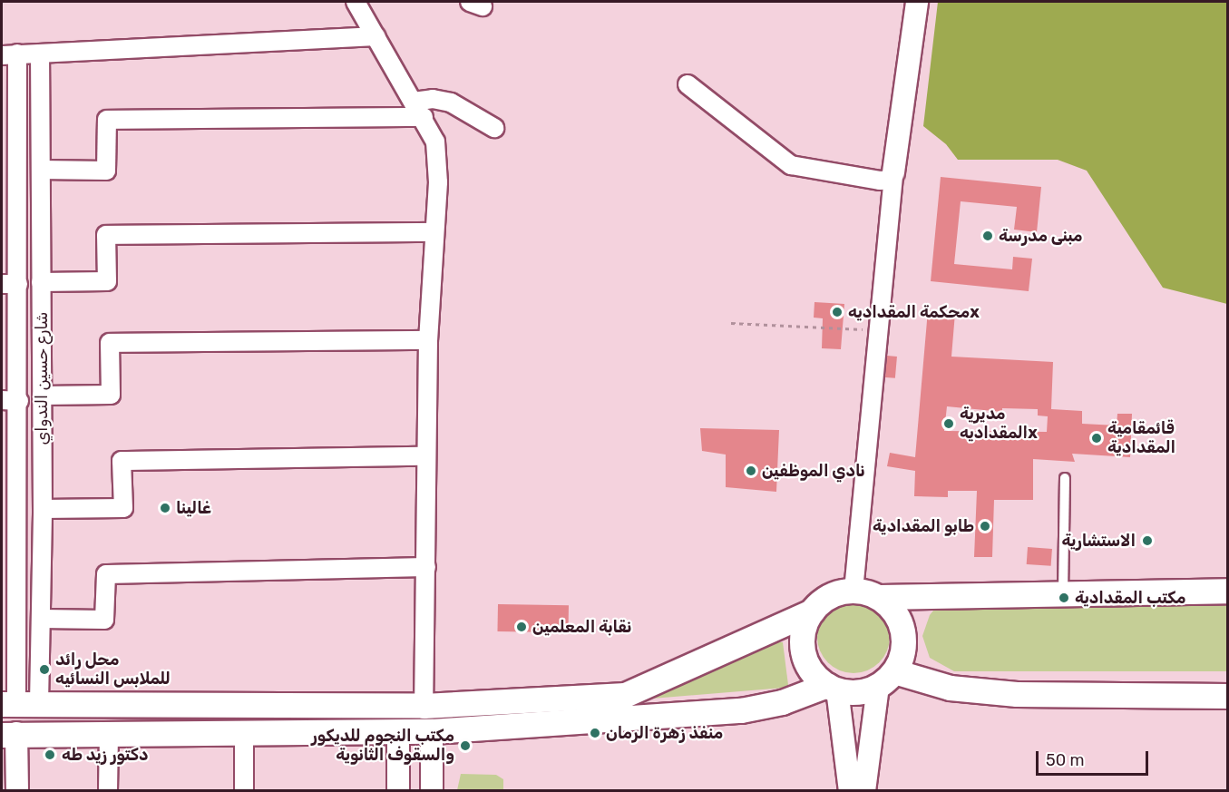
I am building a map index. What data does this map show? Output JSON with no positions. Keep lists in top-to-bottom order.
{
  "streets": {
    "street": ["شارع حسين الندواي"]
  },
  "places": [
    "مبنى مدرسة",
    "محكمة المقداديهx",
    "مديرية المقداديهx",
    "قائمقامية المقدادية",
    "نادي الموظفين",
    "غالينا",
    "طابو المقدادية",
    "الاستشارية",
    "مكتب المقدادية",
    "نقابة المعلمين",
    "محل رائد للملابس النسائيه",
    "منفذ زهرة الرمان",
    "مكتب النجوم للديكور والسقوف الثانوية",
    "دكتور زيد طه"
  ],
  "scale_bar": "50 m"
}
